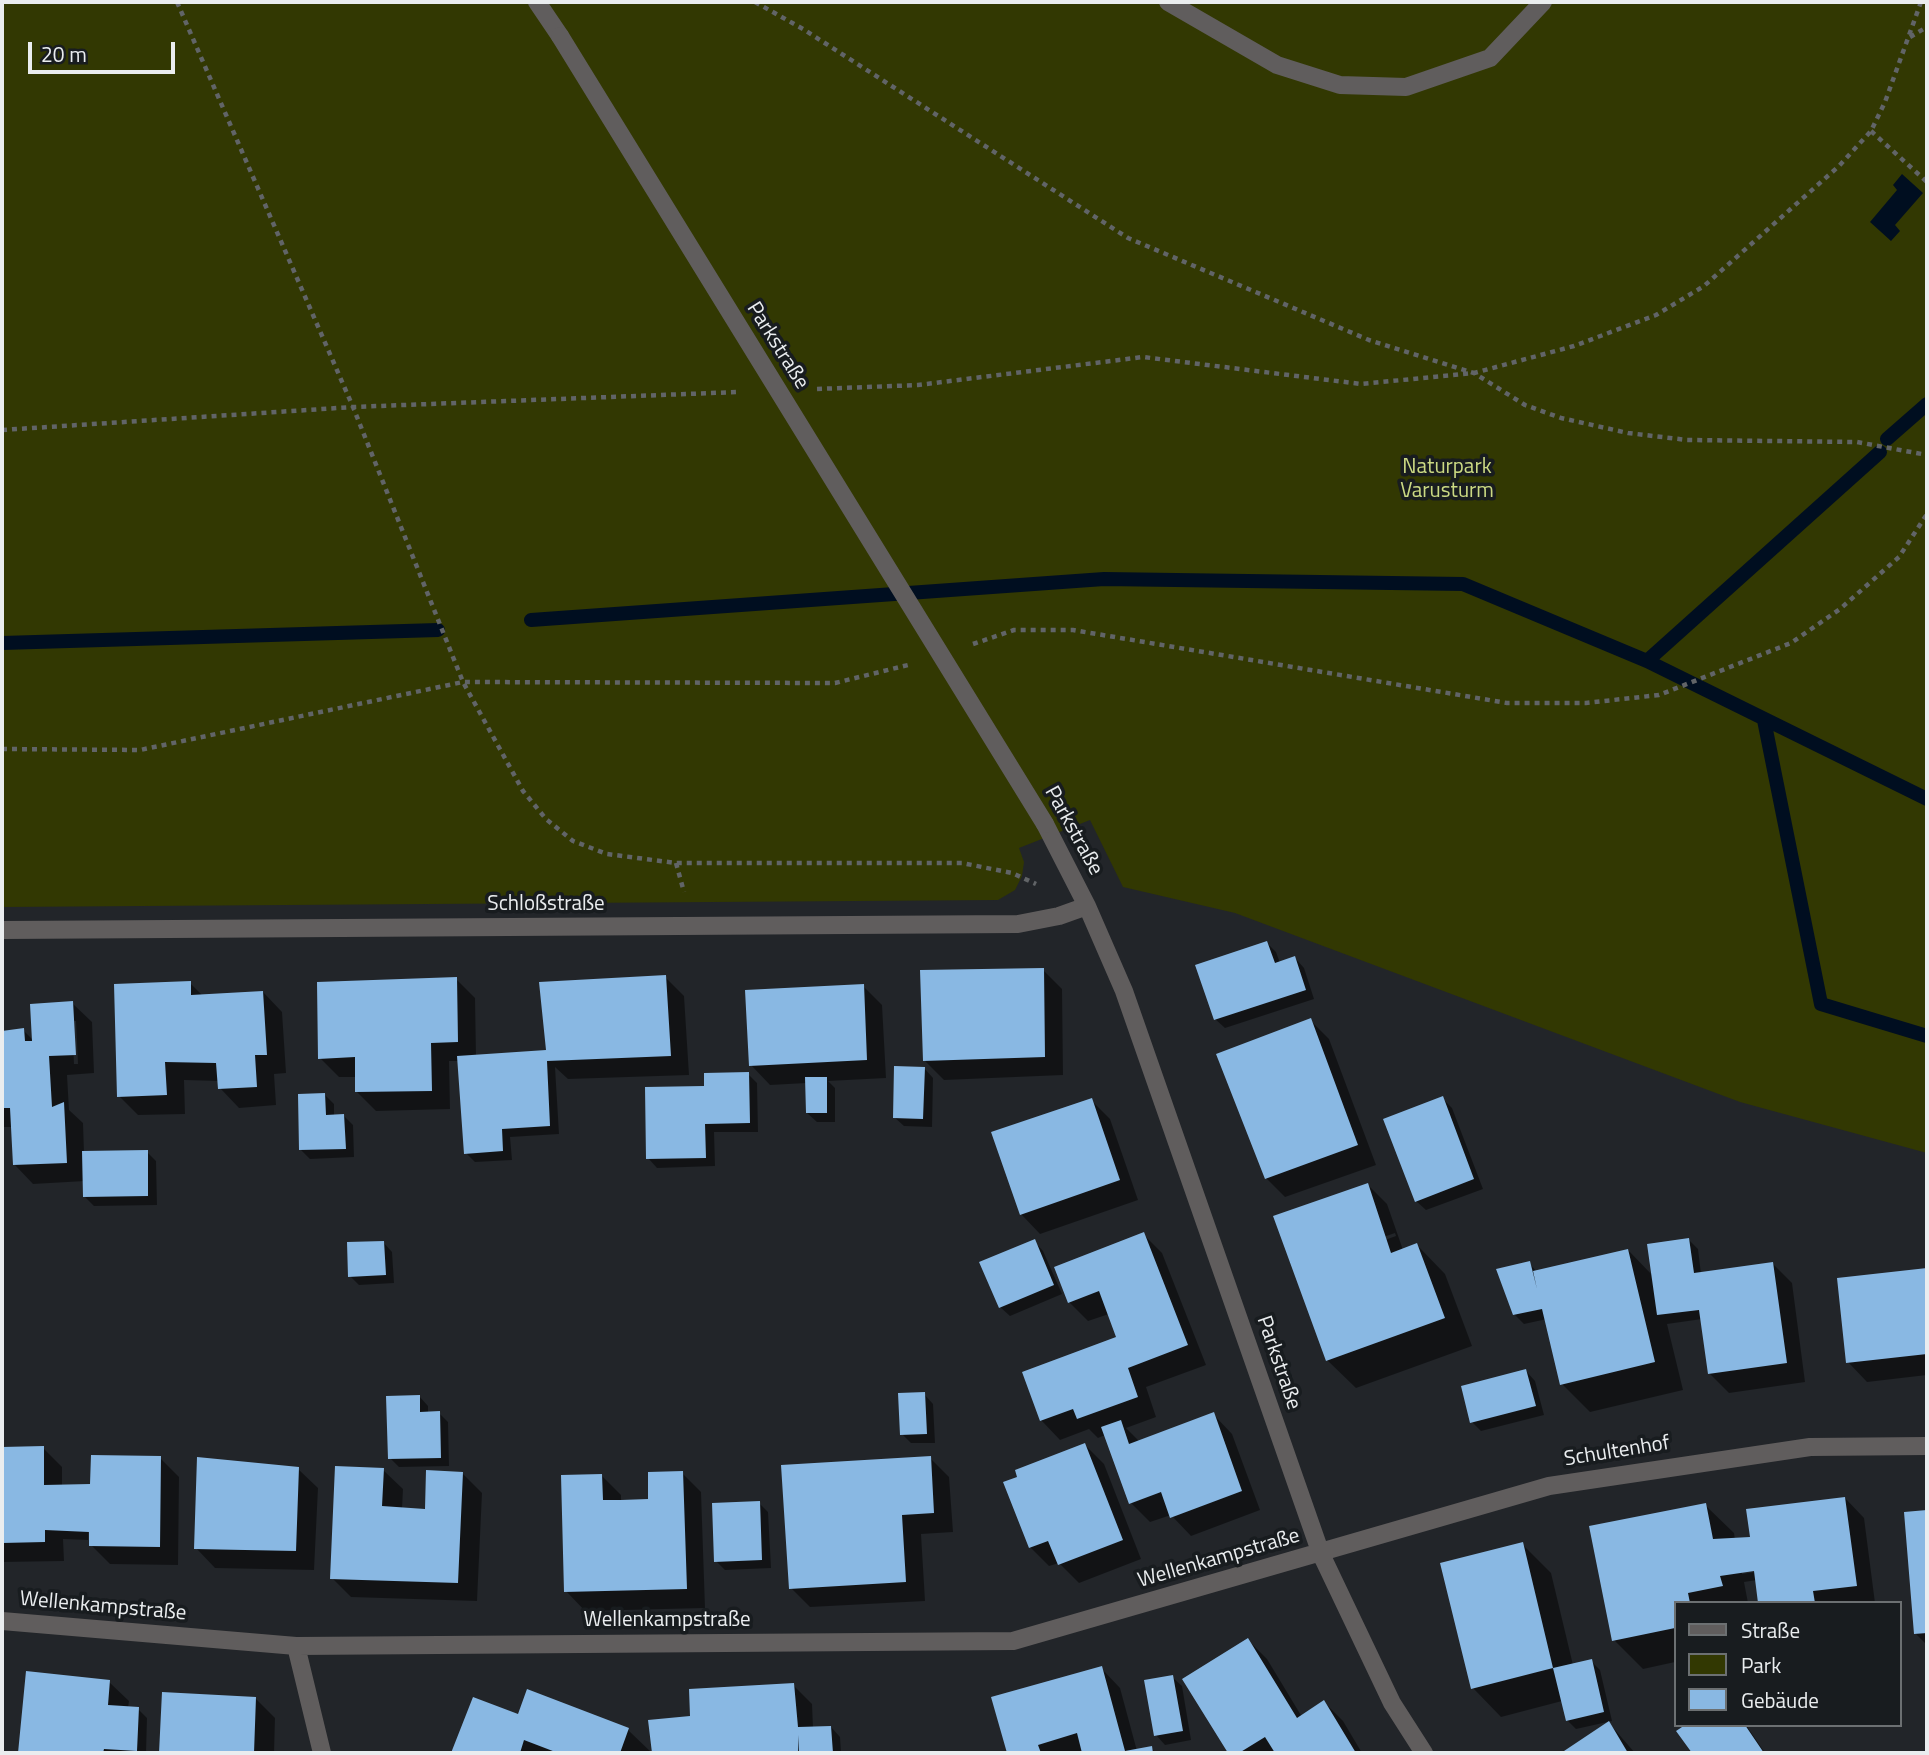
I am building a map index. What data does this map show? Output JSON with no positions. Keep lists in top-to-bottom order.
{
  "streets": {
    "street": [
      "Parkstraße",
      "Schloßstraße",
      "Schultenhof",
      "Wellenkampstraße"
    ]
  },
  "crossings": [
    ["Parkstraße", "Schloßstraße"],
    ["Parkstraße", "Schultenhof"],
    ["Parkstraße", "Wellenkampstraße"],
    ["Schultenhof", "Wellenkampstraße"]
  ],
  "parks": ["Naturpark Varusturm"],
  "legend": ["Straße", "Park", "Gebäude"],
  "scale_bar": "20 m"
}
